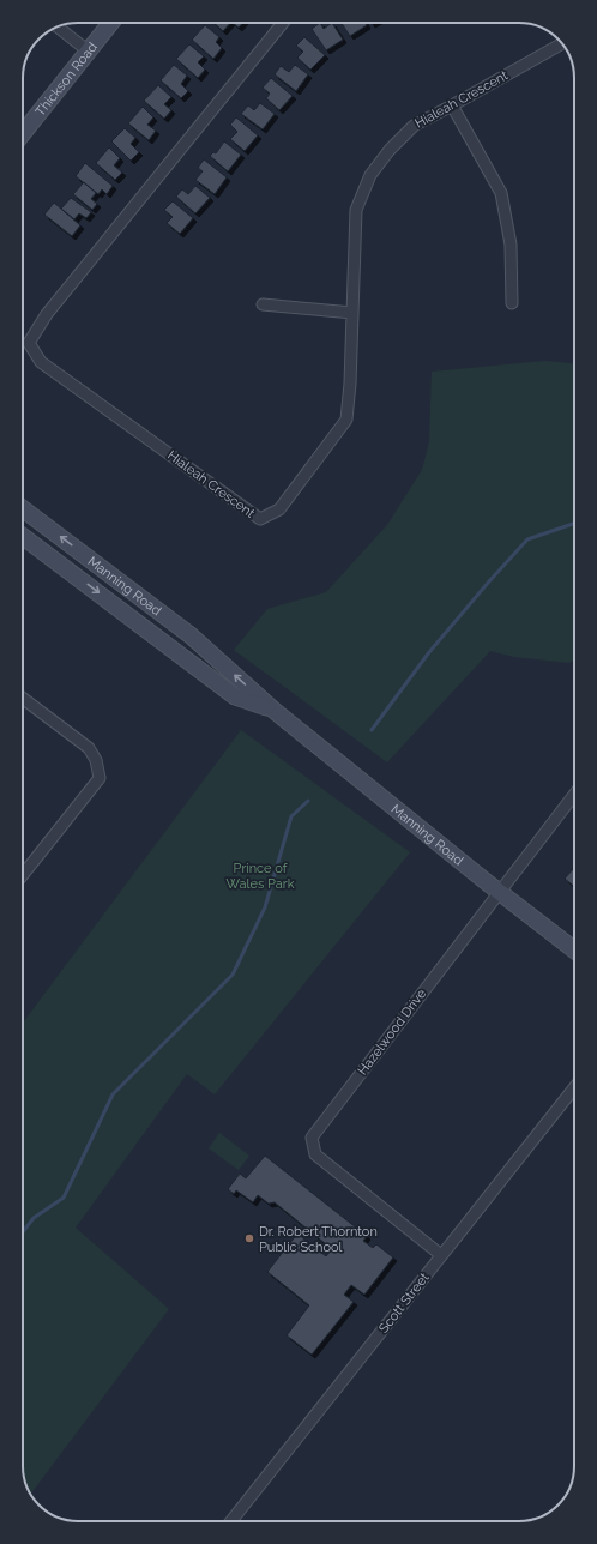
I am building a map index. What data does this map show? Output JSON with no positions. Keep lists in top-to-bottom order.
{
  "streets": {
    "main road": ["Thickson Road", "Manning Road"],
    "street": ["Hialeah Crescent", "Hazelwood Drive", "Scott Street"]
  },
  "crossings": [
    ["Manning Road", "Hazelwood Drive"],
    ["Hazelwood Drive", "Scott Street"]
  ],
  "parks": ["Prince of Wales Park"],
  "places": ["Dr. Robert Thornton Public School"]
}
